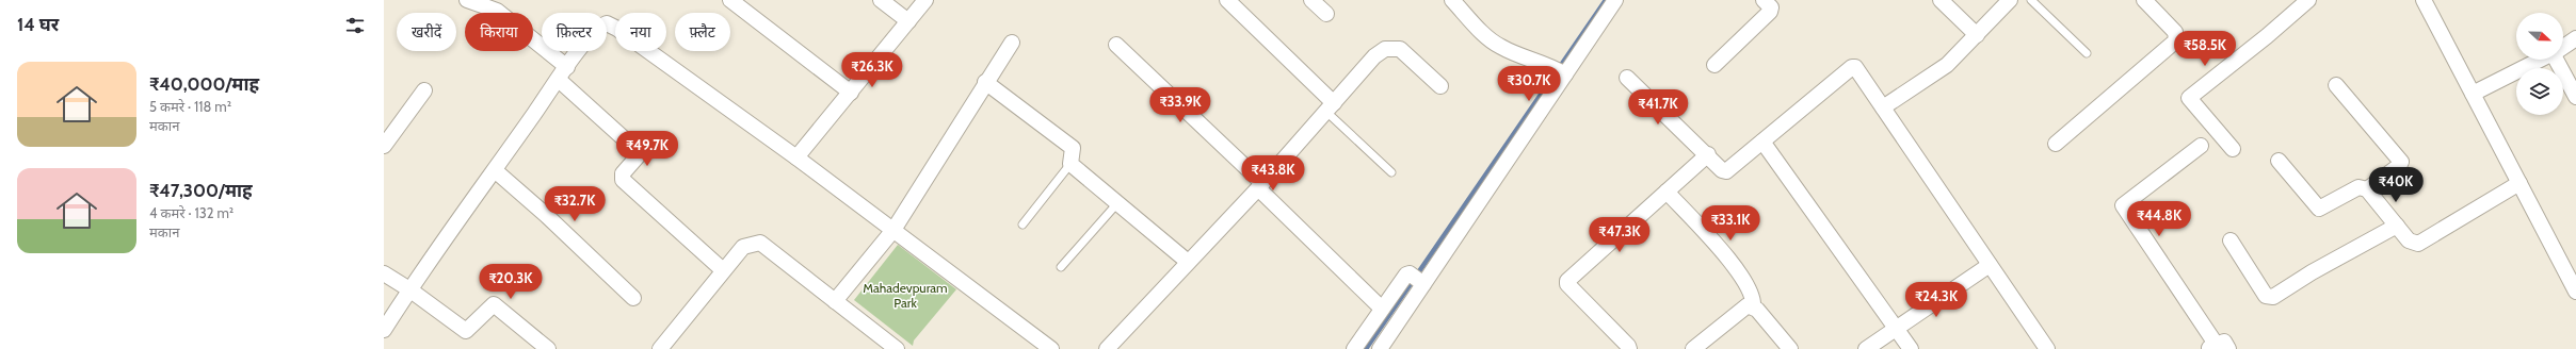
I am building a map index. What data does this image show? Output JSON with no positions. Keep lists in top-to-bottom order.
{
  "parks": ["Mahadevpuram Park"],
  "north": "right",
  "page": {
    "heading": "14 घर",
    "chip": [
      "खरीदें",
      "किराया",
      "फ़िल्टर",
      "नया",
      "फ़्लैट"
    ],
    "price": [
      "₹58.5K",
      "₹26.3K",
      "₹30.7K",
      "₹33.9K",
      "₹41.7K",
      "₹49.7K",
      "₹43.8K",
      "₹40K",
      "₹32.7K",
      "₹44.8K",
      "₹33.1K",
      "₹47.3K",
      "₹20.3K",
      "₹24.3K"
    ],
    "list": [
      {
        "name": "₹40,000/माह",
        "note": "5 कमरे · 118 m² · मकान"
      },
      {
        "name": "₹47,300/माह",
        "note": "4 कमरे · 132 m² · मकान"
      }
    ]
  }
}
